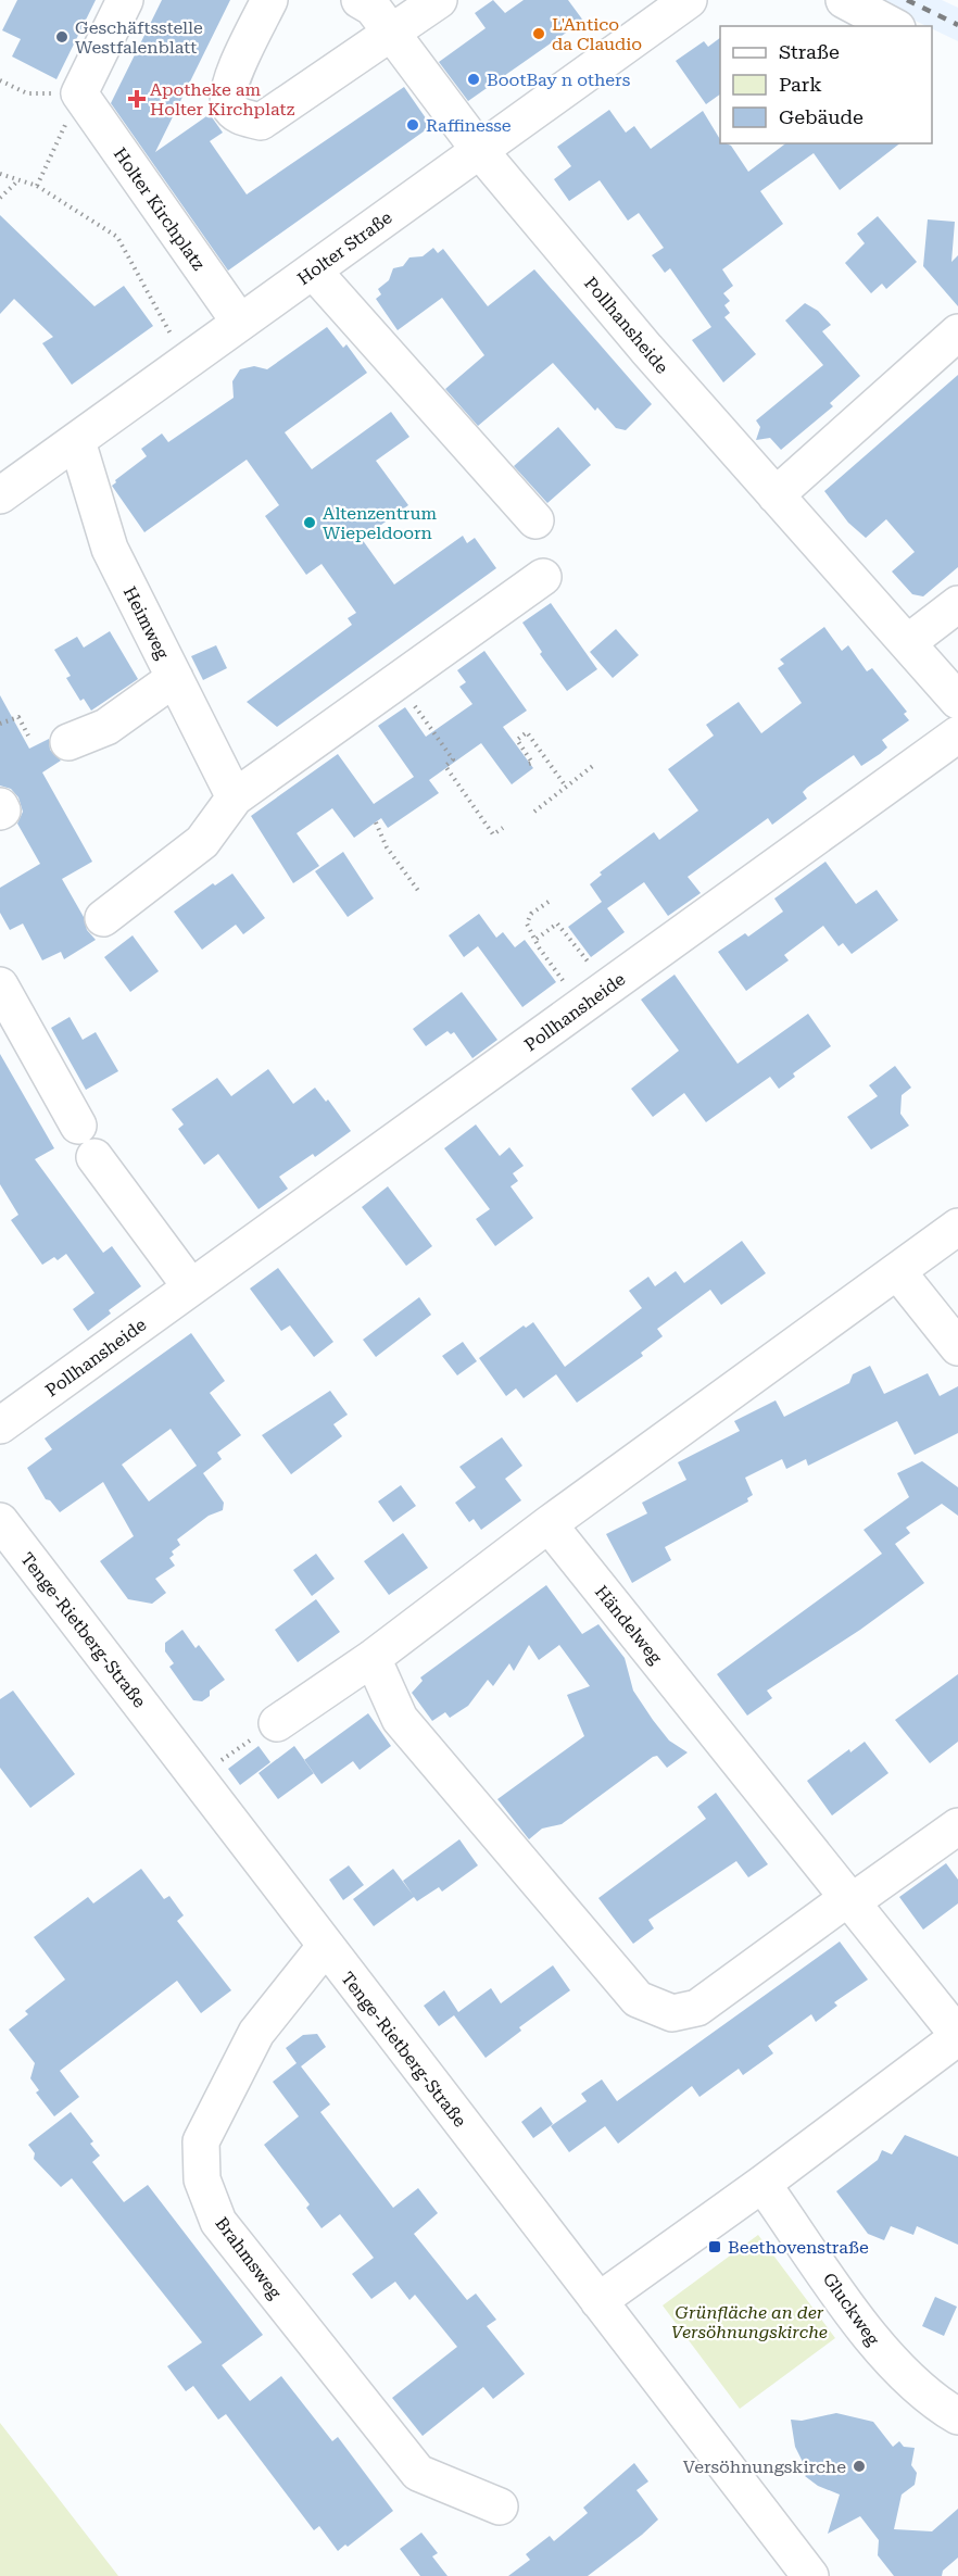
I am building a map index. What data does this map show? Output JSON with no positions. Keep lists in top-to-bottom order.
{
  "streets": {
    "street": [
      "Holter Kirchplatz",
      "Holter Straße",
      "Pollhansheide",
      "Heimweg",
      "Händelweg",
      "Tenge-Rietberg-Straße",
      "Brahmsweg",
      "Gluckweg"
    ]
  },
  "crossings": [
    ["Holter Kirchplatz", "Holter Straße"],
    ["Holter Straße", "Pollhansheide"],
    ["Holter Straße", "Heimweg"],
    ["Tenge-Rietberg-Straße", "Brahmsweg"]
  ],
  "parks": ["Grünfläche an der Versöhnungskirche"],
  "places": {
    "other": [
      "L'Antico da Claudio",
      "Geschäftsstelle Westfalenblatt",
      "BootBay n others",
      "Raffinesse",
      "Altenzentrum Wiepeldoorn",
      "Versöhnungskirche"
    ],
    "health": ["Apotheke am Holter Kirchplatz"],
    "transit": ["Beethovenstraße"]
  },
  "legend": ["Straße", "Park", "Gebäude"]
}
